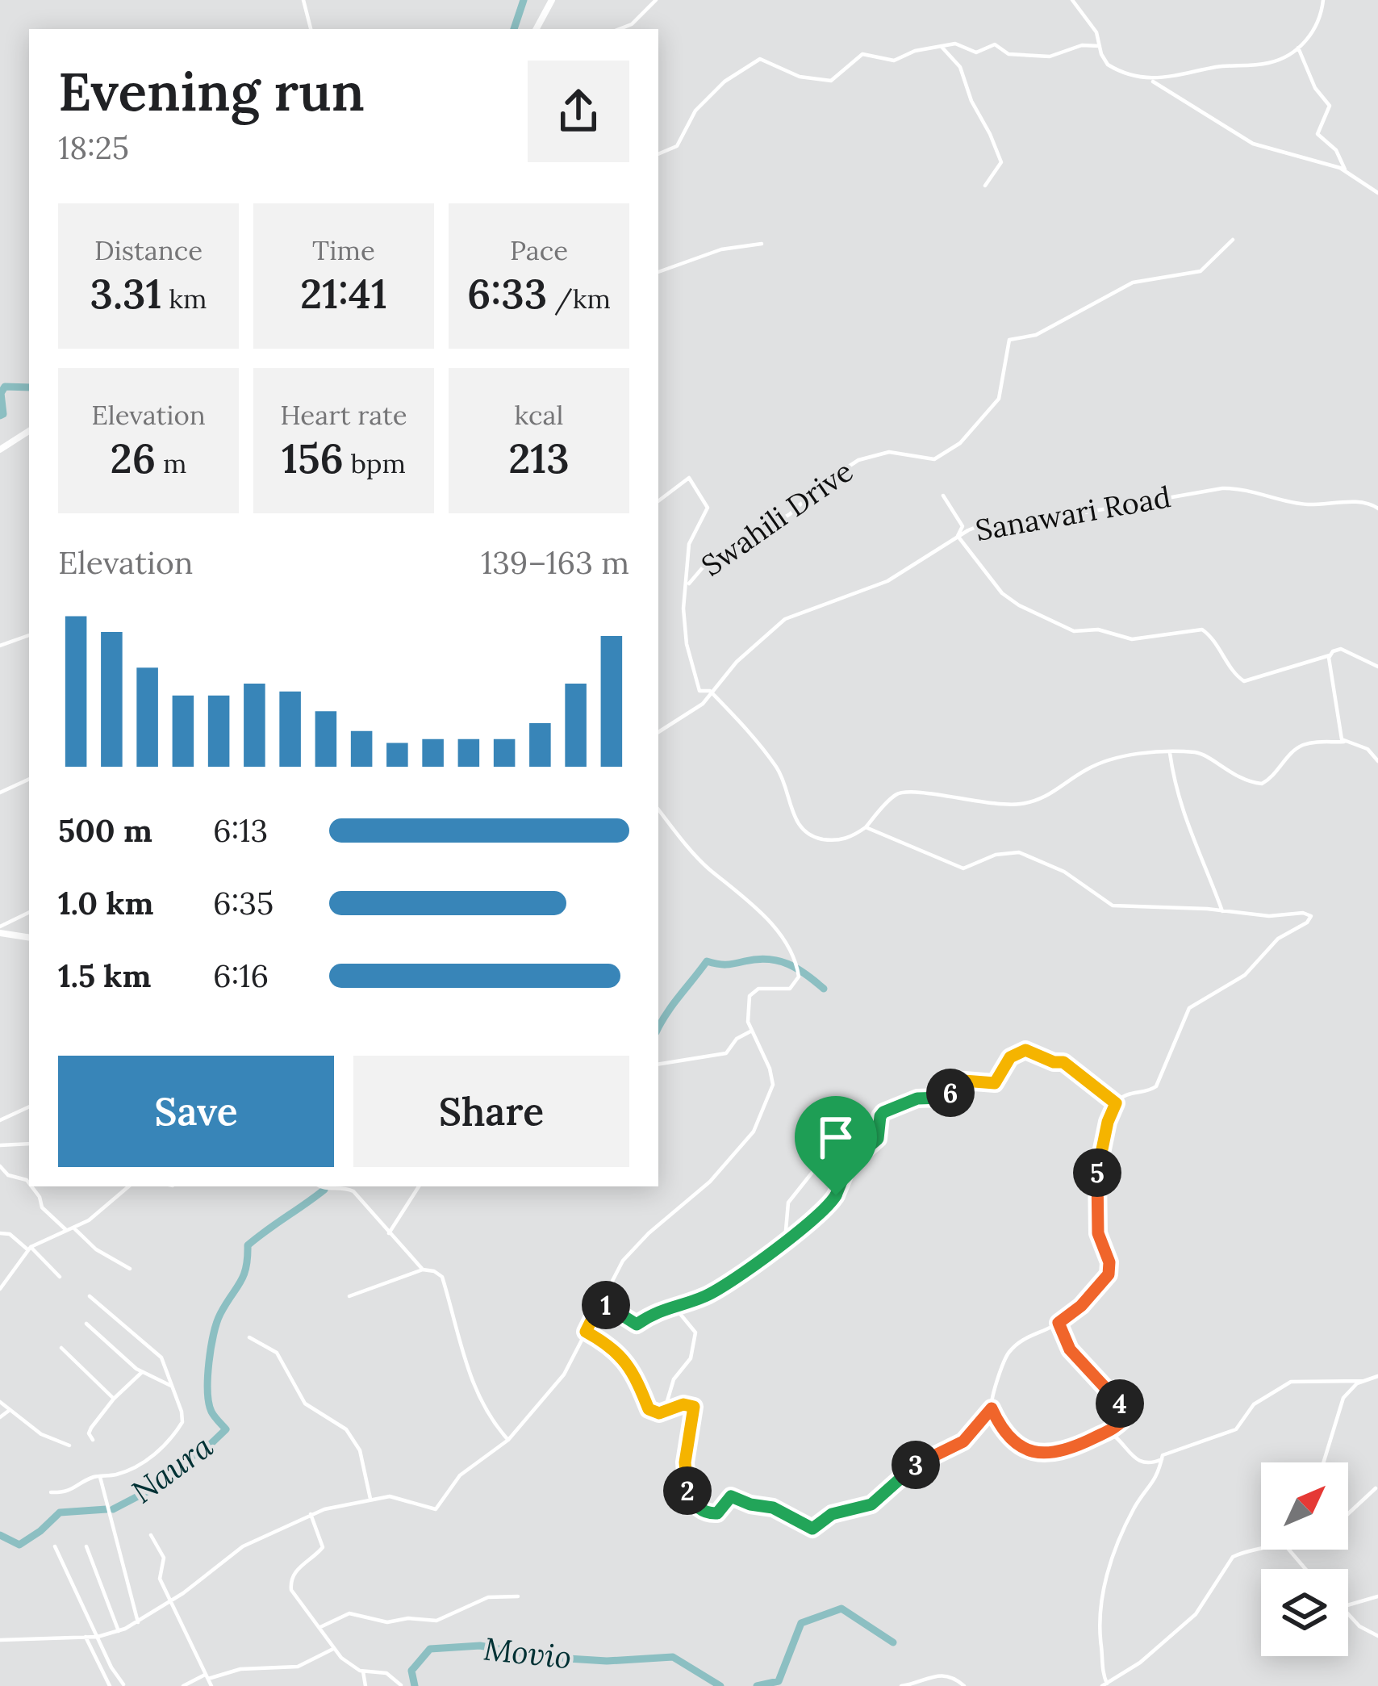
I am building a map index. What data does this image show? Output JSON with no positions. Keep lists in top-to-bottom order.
{
  "streets": {
    "street": ["Sanawari Road", "Swahili Drive"]
  },
  "water": ["Naura", "Movio"],
  "north": "top right",
  "page": {
    "heading": ["Evening run", "18:25"],
    "stats": [
      ["Distance", "3.31 km"],
      ["Time", "21:41"],
      ["Pace", "6:33 /km"],
      ["Elevation", "26 m"],
      ["Heart rate", "156 bpm"],
      ["kcal", "213"]
    ],
    "chart": ["Elevation", "139–163 m"],
    "list": [
      {
        "name": "500 m",
        "note": "6:13"
      },
      {
        "name": "1.0 km",
        "note": "6:35"
      },
      {
        "name": "1.5 km",
        "note": "6:16"
      }
    ],
    "buttons": ["Save", "Share"],
    "pins": [
      "6",
      "5",
      "1",
      "4",
      "3",
      "2"
    ]
  }
}
